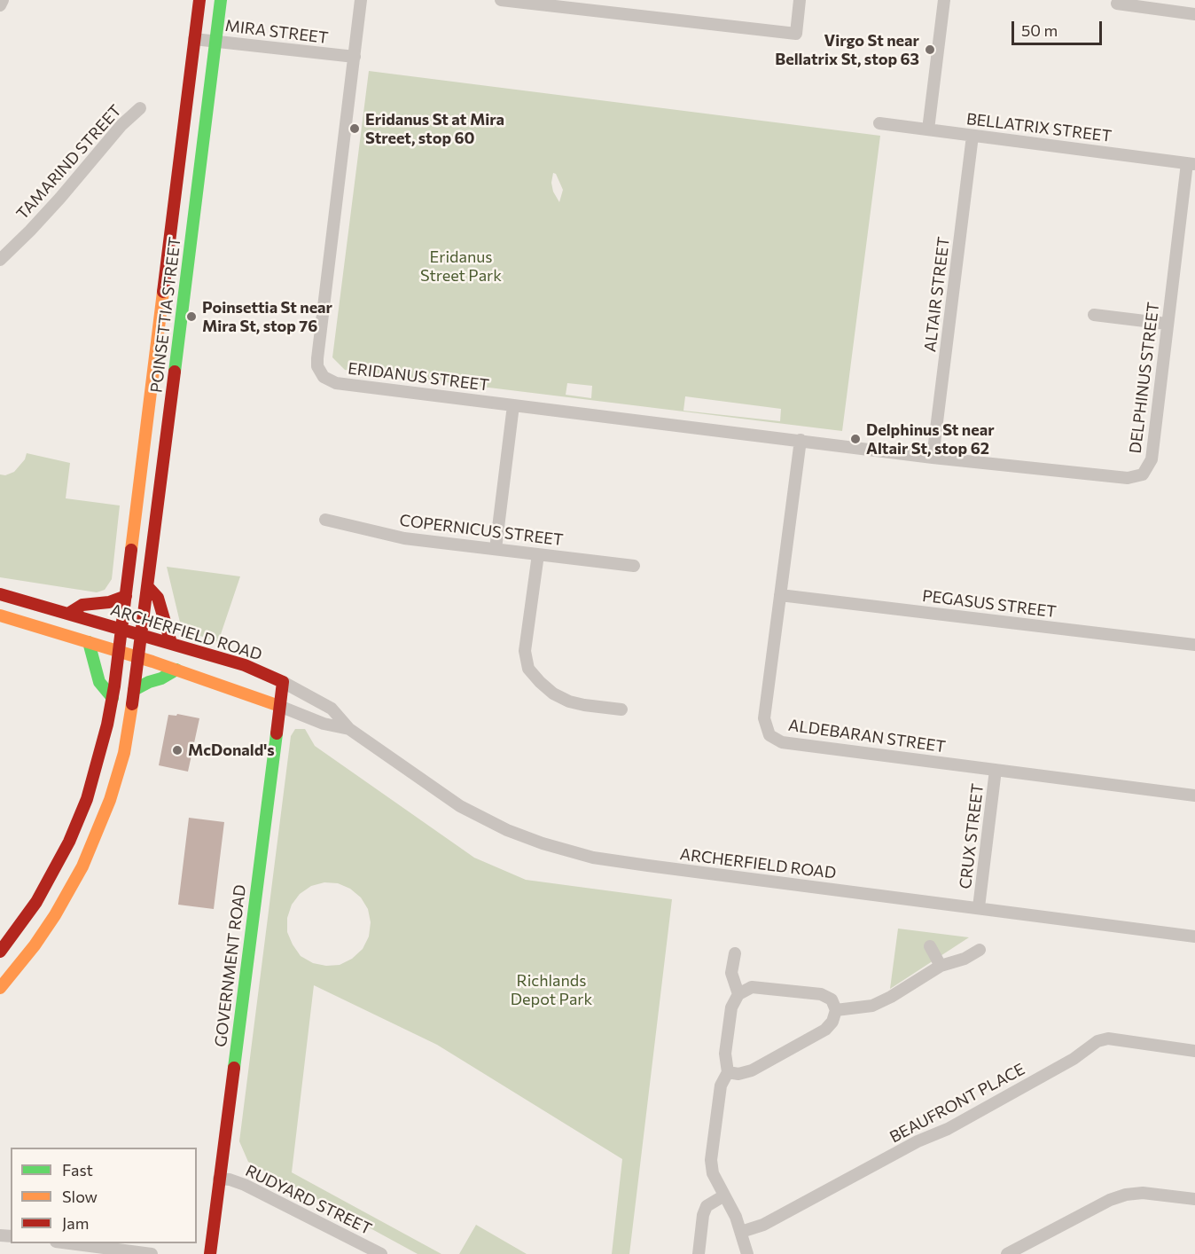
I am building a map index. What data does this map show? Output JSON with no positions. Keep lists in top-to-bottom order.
{
  "streets": {
    "main road": ["POINSETTIA STREET", "ARCHERFIELD ROAD", "GOVERNMENT ROAD"],
    "street": [
      "MIRA STREET",
      "BELLATRIX STREET",
      "TAMARIND STREET",
      "ALTAIR STREET",
      "ERIDANUS STREET",
      "DELPHINUS STREET",
      "COPERNICUS STREET",
      "PEGASUS STREET",
      "ALDEBARAN STREET",
      "CRUX STREET",
      "BEAUFRONT PLACE",
      "RUDYARD STREET"
    ]
  },
  "crossings": [
    ["MIRA STREET", "POINSETTIA STREET"],
    ["MIRA STREET", "ERIDANUS STREET"],
    ["BELLATRIX STREET", "ALTAIR STREET"],
    ["BELLATRIX STREET", "DELPHINUS STREET"],
    ["ALTAIR STREET", "DELPHINUS STREET"],
    ["POINSETTIA STREET", "ARCHERFIELD ROAD"],
    ["ERIDANUS STREET", "DELPHINUS STREET"],
    ["ERIDANUS STREET", "ALDEBARAN STREET"],
    ["DELPHINUS STREET", "ALDEBARAN STREET"],
    ["PEGASUS STREET", "ALDEBARAN STREET"],
    ["ARCHERFIELD ROAD", "CRUX STREET"],
    ["ARCHERFIELD ROAD", "GOVERNMENT ROAD"],
    ["ALDEBARAN STREET", "CRUX STREET"],
    ["GOVERNMENT ROAD", "RUDYARD STREET"]
  ],
  "parks": ["Eridanus Street Park", "Richlands Depot Park"],
  "places": [
    "Virgo St near Bellatrix St, stop 63",
    "Eridanus St at Mira Street, stop 60",
    "Poinsettia St near Mira St, stop 76",
    "Delphinus St near Altair St, stop 62",
    "McDonald's"
  ],
  "legend": ["Fast", "Slow", "Jam"],
  "scale_bar": "50 m"
}
